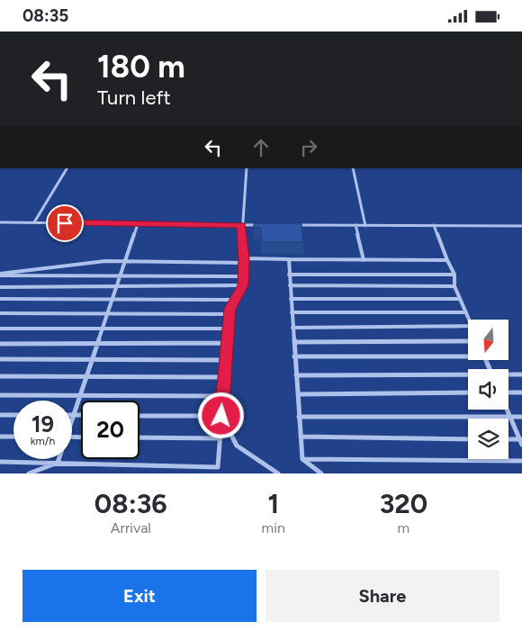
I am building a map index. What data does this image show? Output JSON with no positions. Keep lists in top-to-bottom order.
{
  "north": "bottom",
  "page": {
    "status": "08:35",
    "turn": ["180 m", "Turn left"],
    "speed": "19 km/h",
    "limit": "20",
    "eta": [
      "08:36",
      "Arrival",
      "1",
      "min",
      "320",
      "m"
    ],
    "buttons": ["Exit", "Share"]
  }
}
